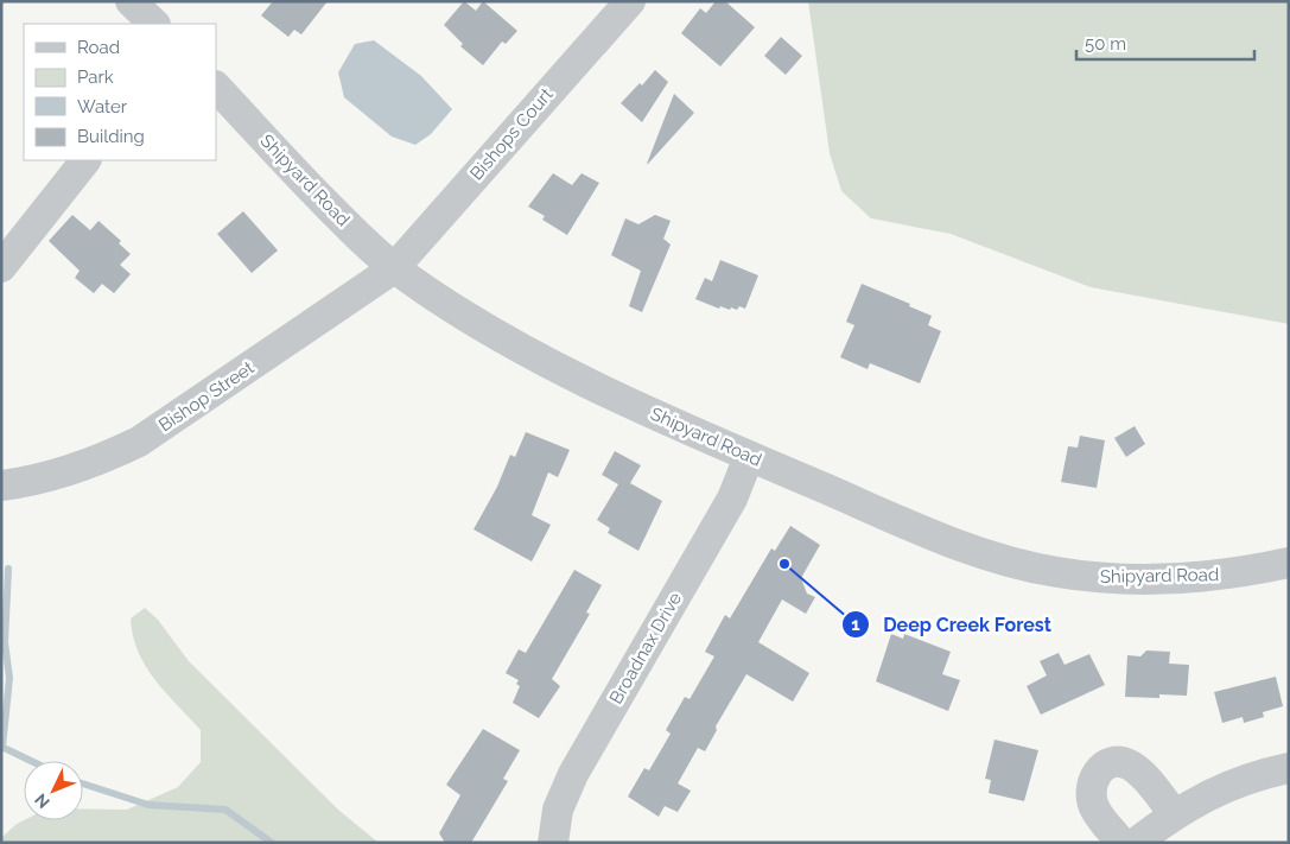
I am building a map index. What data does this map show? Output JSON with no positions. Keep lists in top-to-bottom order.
{
  "streets": {
    "street": [
      "Bishops Court",
      "Shipyard Road",
      "Bishop Street",
      "Broadnax Drive"
    ]
  },
  "crossings": [
    ["Bishops Court", "Shipyard Road"],
    ["Bishops Court", "Bishop Street"],
    ["Shipyard Road", "Bishop Street"],
    ["Shipyard Road", "Broadnax Drive"]
  ],
  "places": ["Deep Creek Forest"],
  "legend": [
    "Road",
    "Park",
    "Water",
    "Building"
  ],
  "scale_bar": "50 m",
  "north": "bottom left"
}
